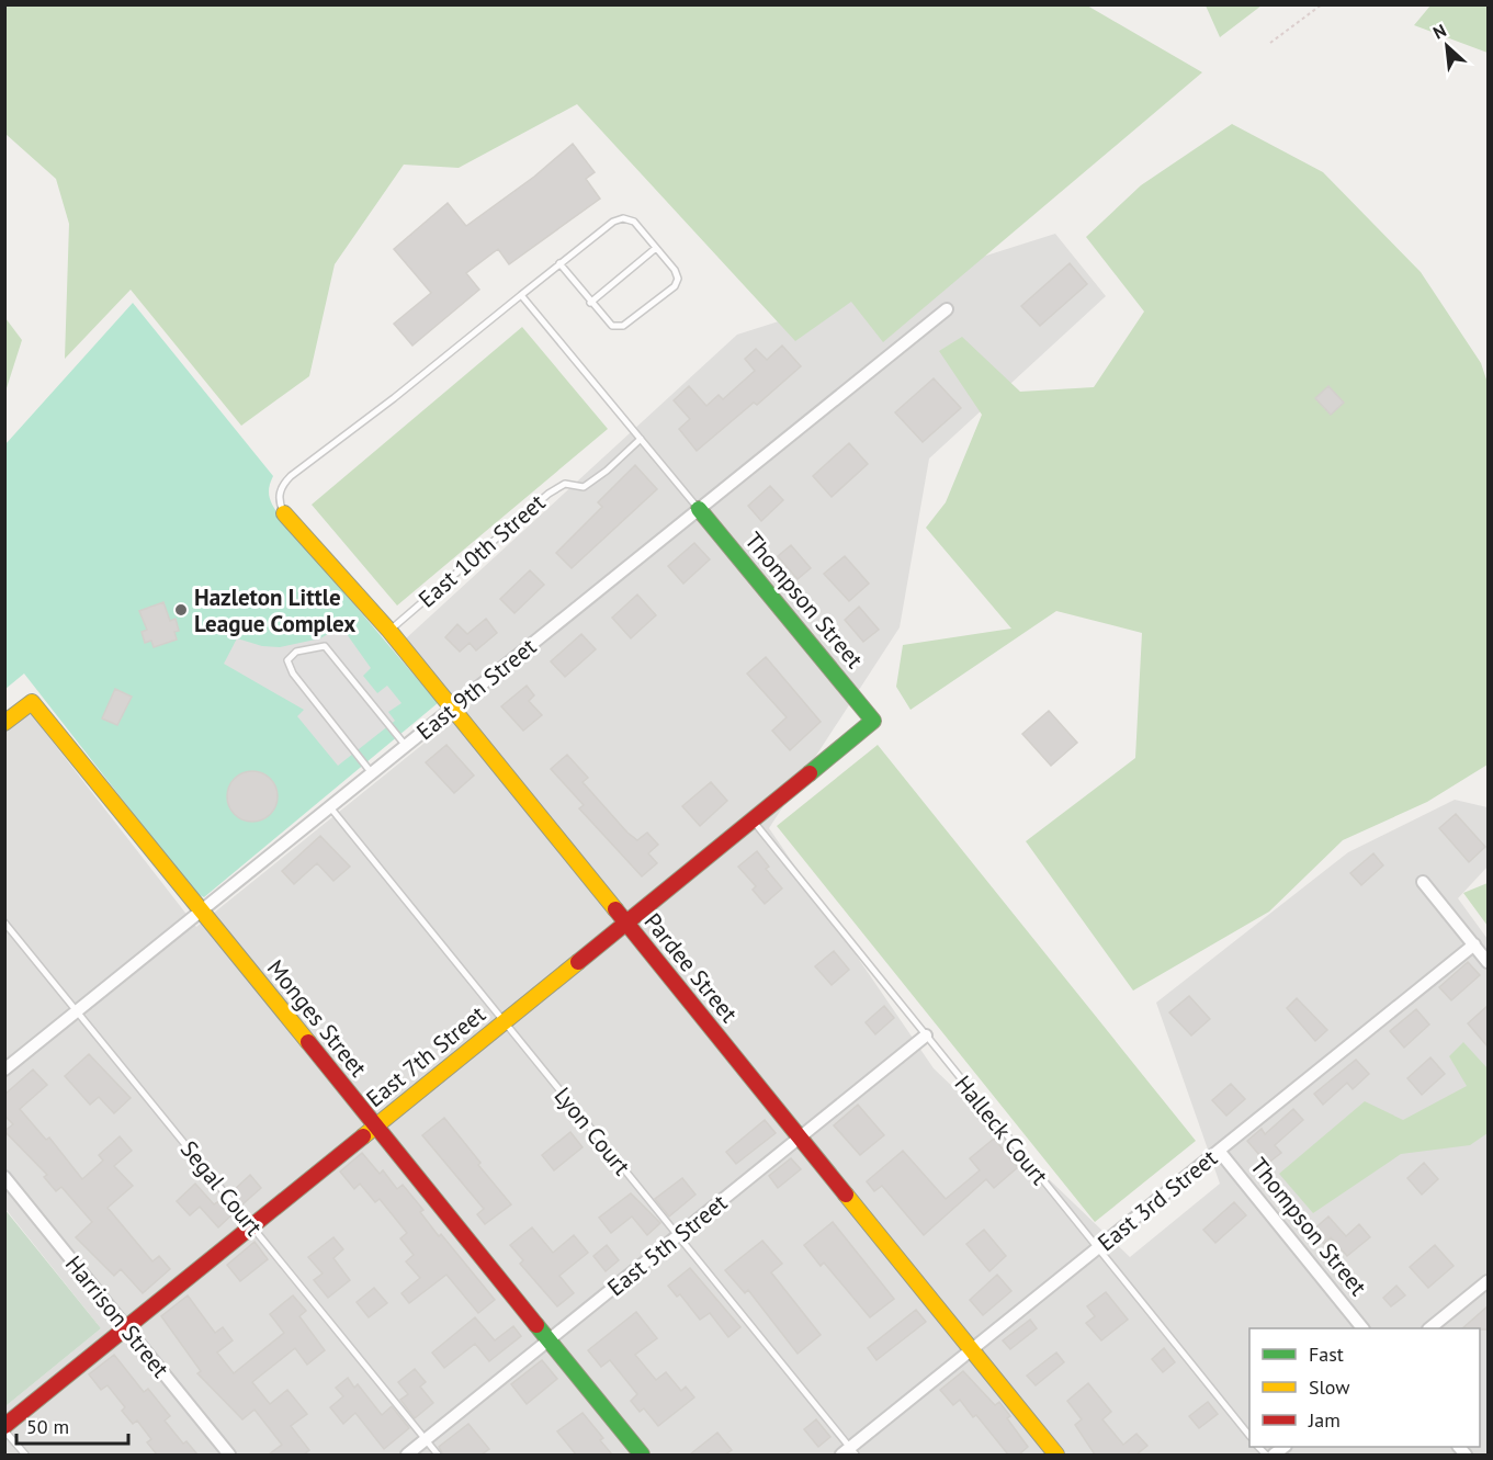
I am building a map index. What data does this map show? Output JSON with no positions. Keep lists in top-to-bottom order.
{
  "streets": {
    "street": [
      "Thompson Street",
      "East 9th Street",
      "Pardee Street",
      "Monges Street",
      "East 7th Street",
      "East 3rd Street",
      "East 5th Street",
      "Harrison Street"
    ],
    "lane": [
      "East 10th Street",
      "Halleck Court",
      "Lyon Court",
      "Segal Court"
    ]
  },
  "crossings": [
    ["East 10th Street", "Pardee Street"],
    ["Thompson Street", "East 9th Street"],
    ["Thompson Street", "East 7th Street"],
    ["Thompson Street", "East 3rd Street"],
    ["East 9th Street", "Pardee Street"],
    ["East 9th Street", "Monges Street"],
    ["East 9th Street", "Lyon Court"],
    ["East 9th Street", "Segal Court"],
    ["Pardee Street", "East 7th Street"],
    ["Pardee Street", "East 3rd Street"],
    ["Pardee Street", "East 5th Street"],
    ["Monges Street", "East 7th Street"],
    ["Monges Street", "East 5th Street"],
    ["East 7th Street", "Halleck Court"],
    ["East 7th Street", "Lyon Court"],
    ["East 7th Street", "Segal Court"],
    ["East 7th Street", "Harrison Street"],
    ["Halleck Court", "East 3rd Street"],
    ["Halleck Court", "East 5th Street"],
    ["Lyon Court", "East 3rd Street"],
    ["Lyon Court", "East 5th Street"],
    ["Segal Court", "East 5th Street"]
  ],
  "places": ["Hazleton Little League Complex"],
  "legend": ["Fast", "Slow", "Jam"],
  "scale_bar": "50 m",
  "north": "top left"
}
